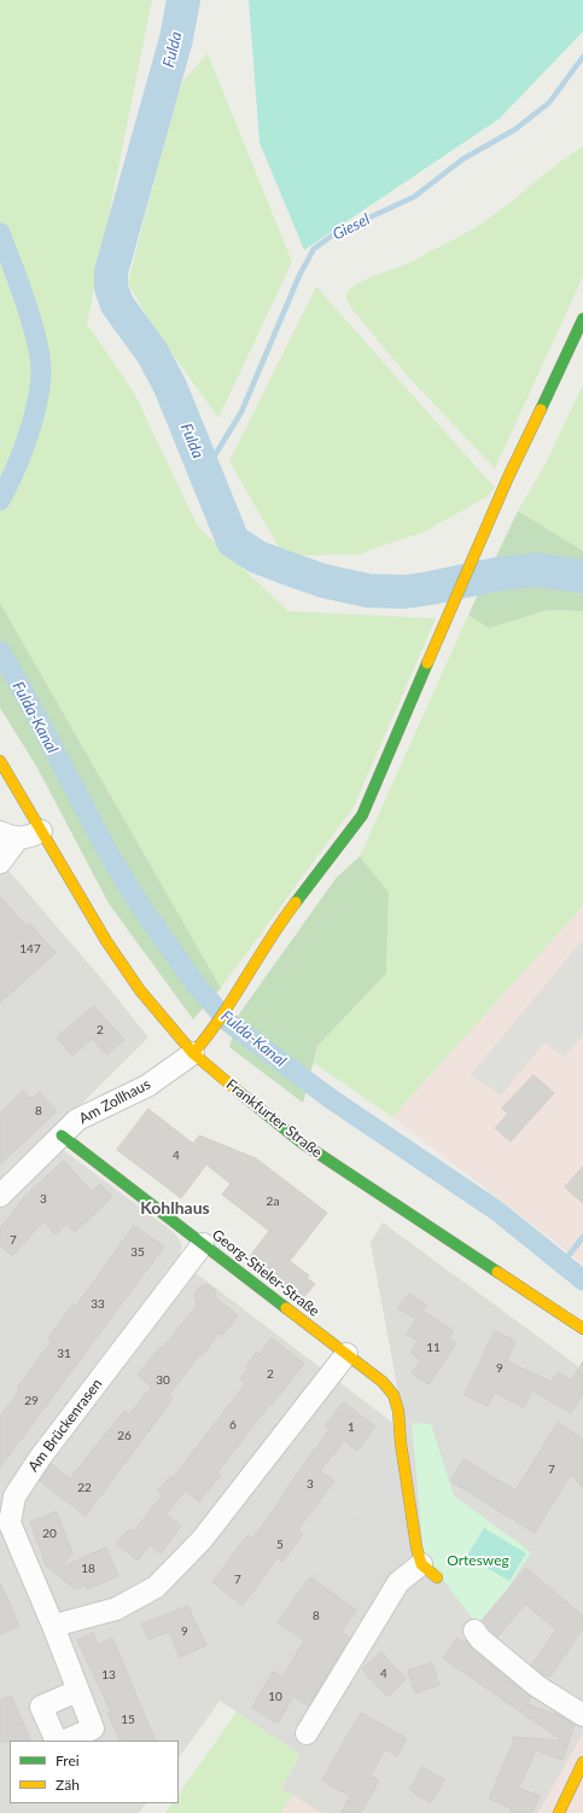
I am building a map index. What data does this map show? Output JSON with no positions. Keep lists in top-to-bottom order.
{
  "streets": {
    "street": [
      "Am Zollhaus",
      "Frankfurter Straße",
      "Georg-Stieler-Straße",
      "Am Brückenrasen"
    ]
  },
  "crossings": [
    ["Am Zollhaus", "Frankfurter Straße"],
    ["Am Zollhaus", "Georg-Stieler-Straße"],
    ["Georg-Stieler-Straße", "Am Brückenrasen"]
  ],
  "districts": ["Kohlhaus"],
  "water": ["Fulda", "Giesel", "Fulda-Kanal"],
  "parks": ["Ortesweg"],
  "house_numbers": [
    "147",
    "2",
    "8",
    "4",
    "3",
    "2a",
    "7",
    "35",
    "33",
    "11",
    "31",
    "9",
    "2",
    "30",
    "29",
    "6",
    "1",
    "26",
    "7",
    "3",
    "22",
    "20",
    "5",
    "18",
    "7",
    "8",
    "9",
    "4",
    "13",
    "10",
    "15"
  ],
  "legend": ["Frei", "Zäh"]
}
